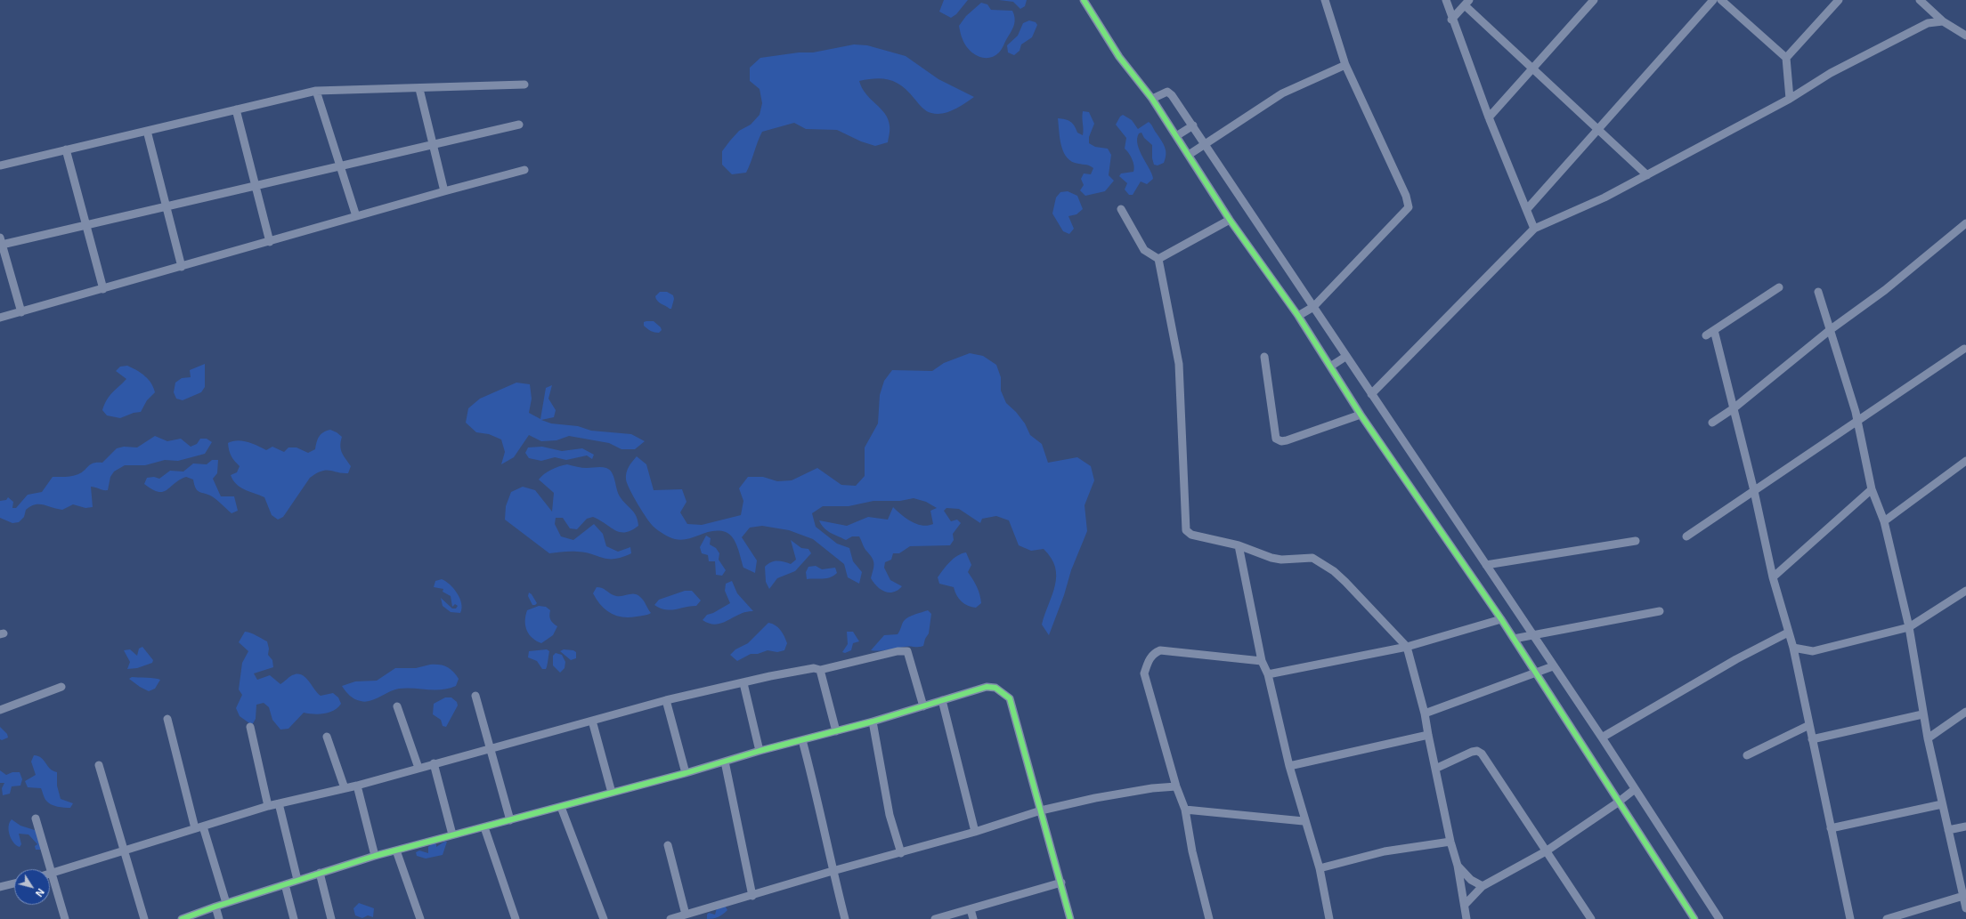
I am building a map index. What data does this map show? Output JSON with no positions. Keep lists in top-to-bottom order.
{
  "north": "bottom right"
}
